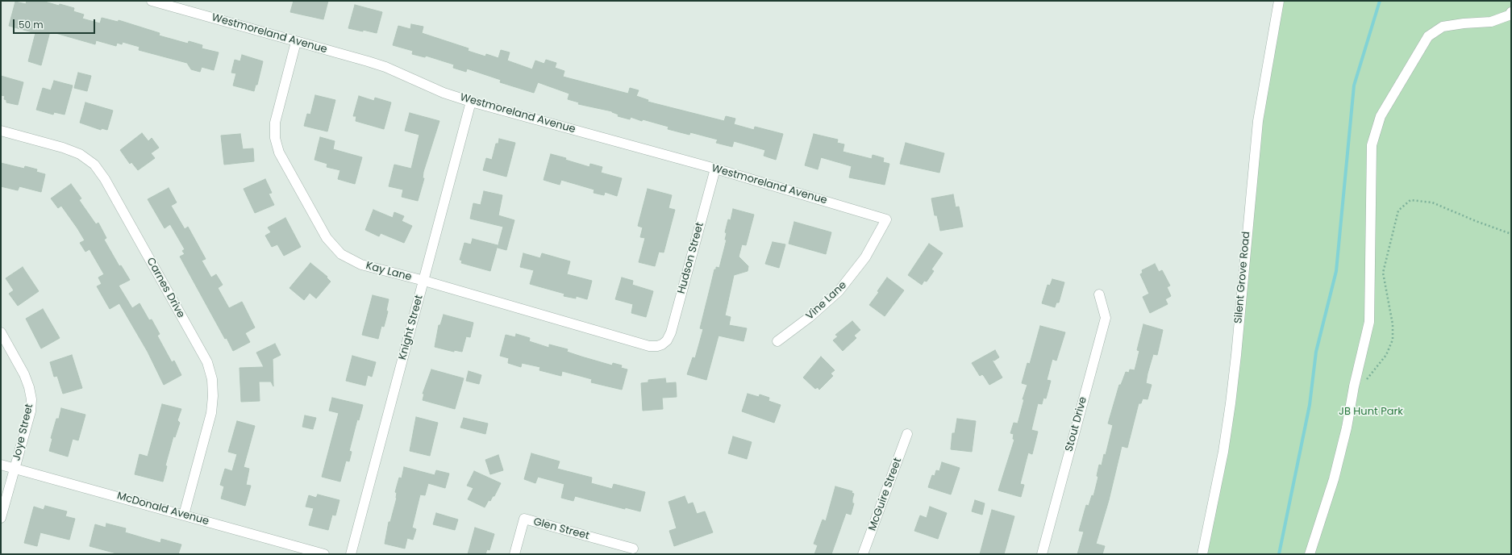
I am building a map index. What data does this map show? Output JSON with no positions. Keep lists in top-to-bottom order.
{
  "streets": {
    "street": [
      "Westmoreland Avenue",
      "Hudson Street",
      "Kay Lane",
      "Silent Grove Road",
      "Carnes Drive",
      "Vine Lane",
      "Knight Street",
      "Stout Drive",
      "Joye Street",
      "McGuire Street",
      "McDonald Avenue",
      "Glen Street"
    ]
  },
  "crossings": [
    ["Westmoreland Avenue", "Hudson Street"],
    ["Westmoreland Avenue", "Kay Lane"],
    ["Westmoreland Avenue", "Vine Lane"],
    ["Westmoreland Avenue", "Knight Street"],
    ["Hudson Street", "Kay Lane"],
    ["Kay Lane", "Knight Street"],
    ["Carnes Drive", "McDonald Avenue"],
    ["Joye Street", "McDonald Avenue"]
  ],
  "parks": ["JB Hunt Park"],
  "scale_bar": "50 m"
}
